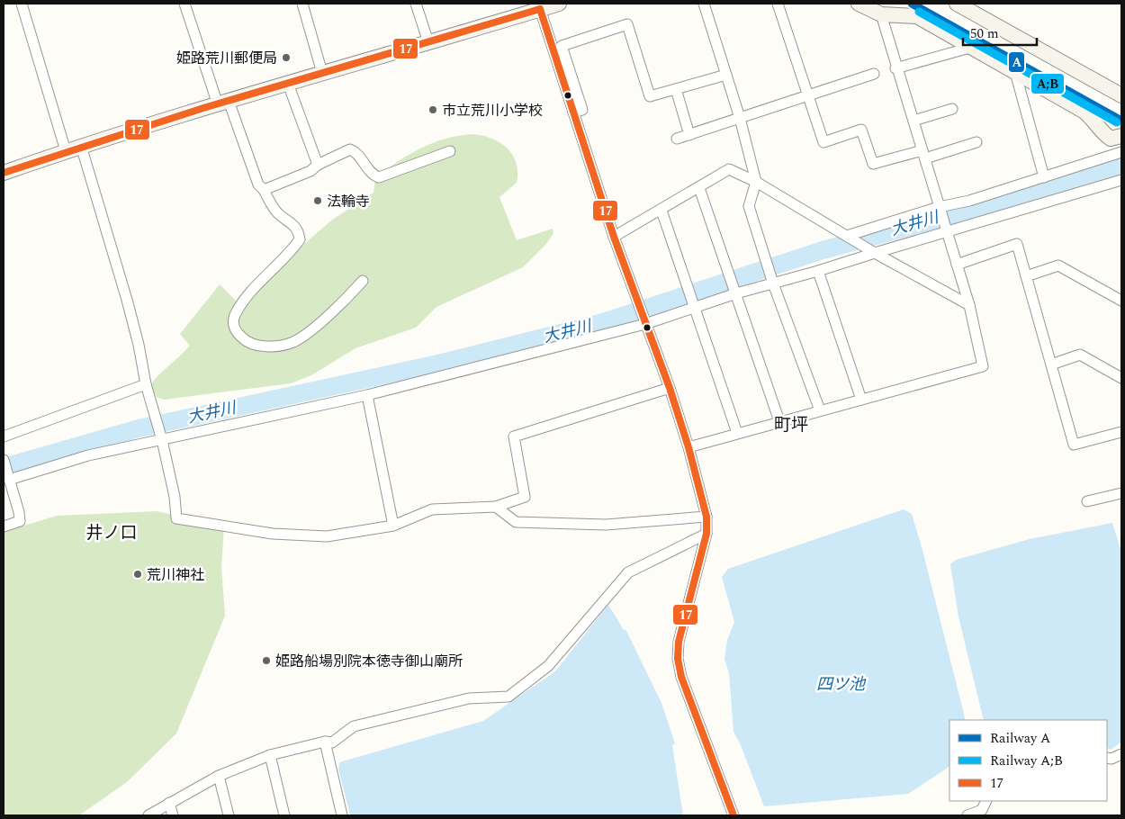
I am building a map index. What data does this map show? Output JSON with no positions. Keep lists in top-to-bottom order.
{
  "districts": ["町坪", "井ノ口"],
  "water": ["大井川", "四ツ池"],
  "places": [
    "姫路荒川郵便局",
    "市立荒川小学校",
    "法輪寺",
    "荒川神社",
    "姫路船場別院本徳寺御山廟所"
  ],
  "lines": ["rail line A", "transit line 17", "rail line A;B"],
  "legend": ["Railway A", "Railway A;B", "17"],
  "scale_bar": "50 m"
}
